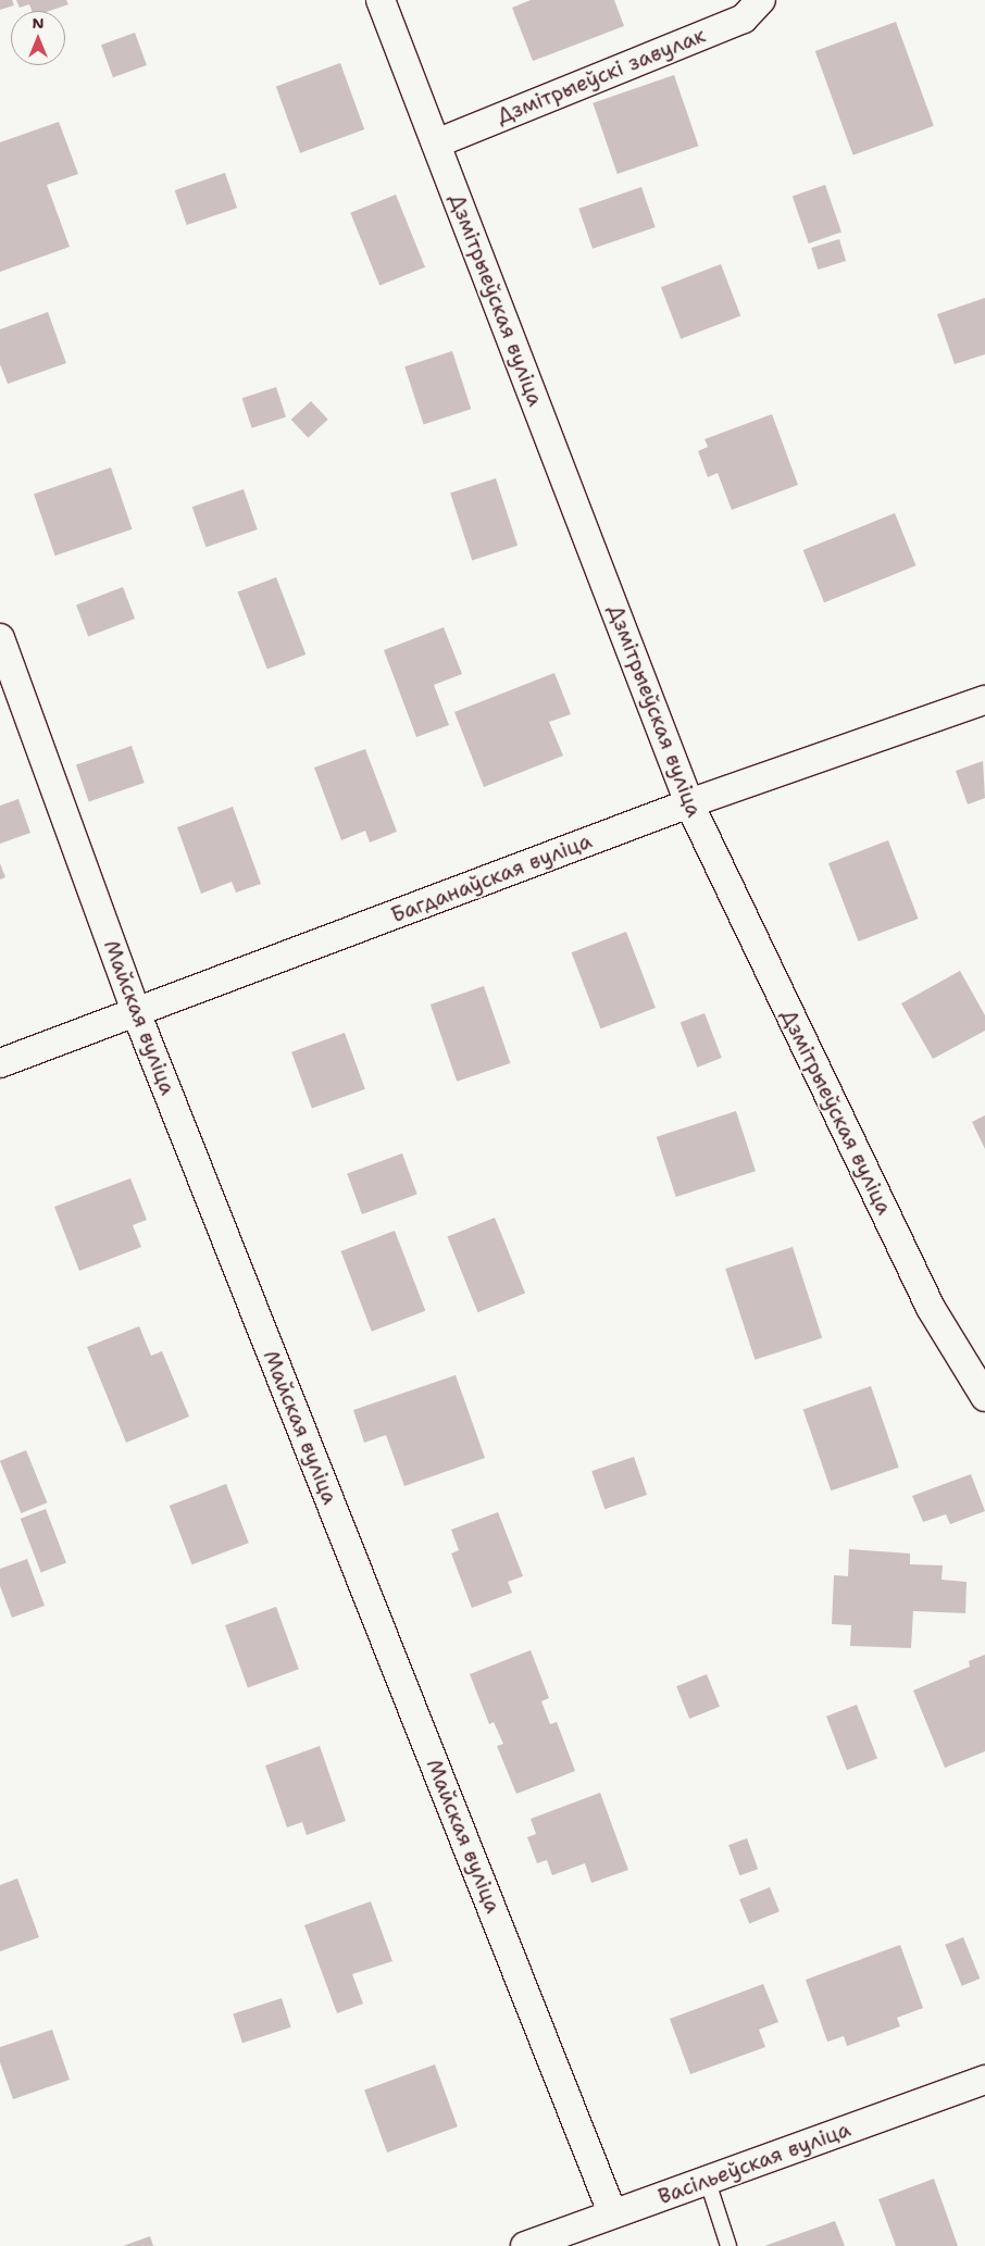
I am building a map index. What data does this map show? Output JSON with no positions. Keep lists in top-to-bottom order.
{
  "streets": {
    "street": [
      "Дзмітрыеўскі завулак",
      "Дзмітрыеўская вуліца",
      "Багданаўская вуліца",
      "Майская вуліца",
      "Васільеўская вуліца"
    ]
  },
  "crossings": [
    ["Дзмітрыеўскі завулак", "Дзмітрыеўская вуліца"],
    ["Дзмітрыеўская вуліца", "Багданаўская вуліца"],
    ["Багданаўская вуліца", "Майская вуліца"],
    ["Майская вуліца", "Васільеўская вуліца"]
  ],
  "north": "top"
}
